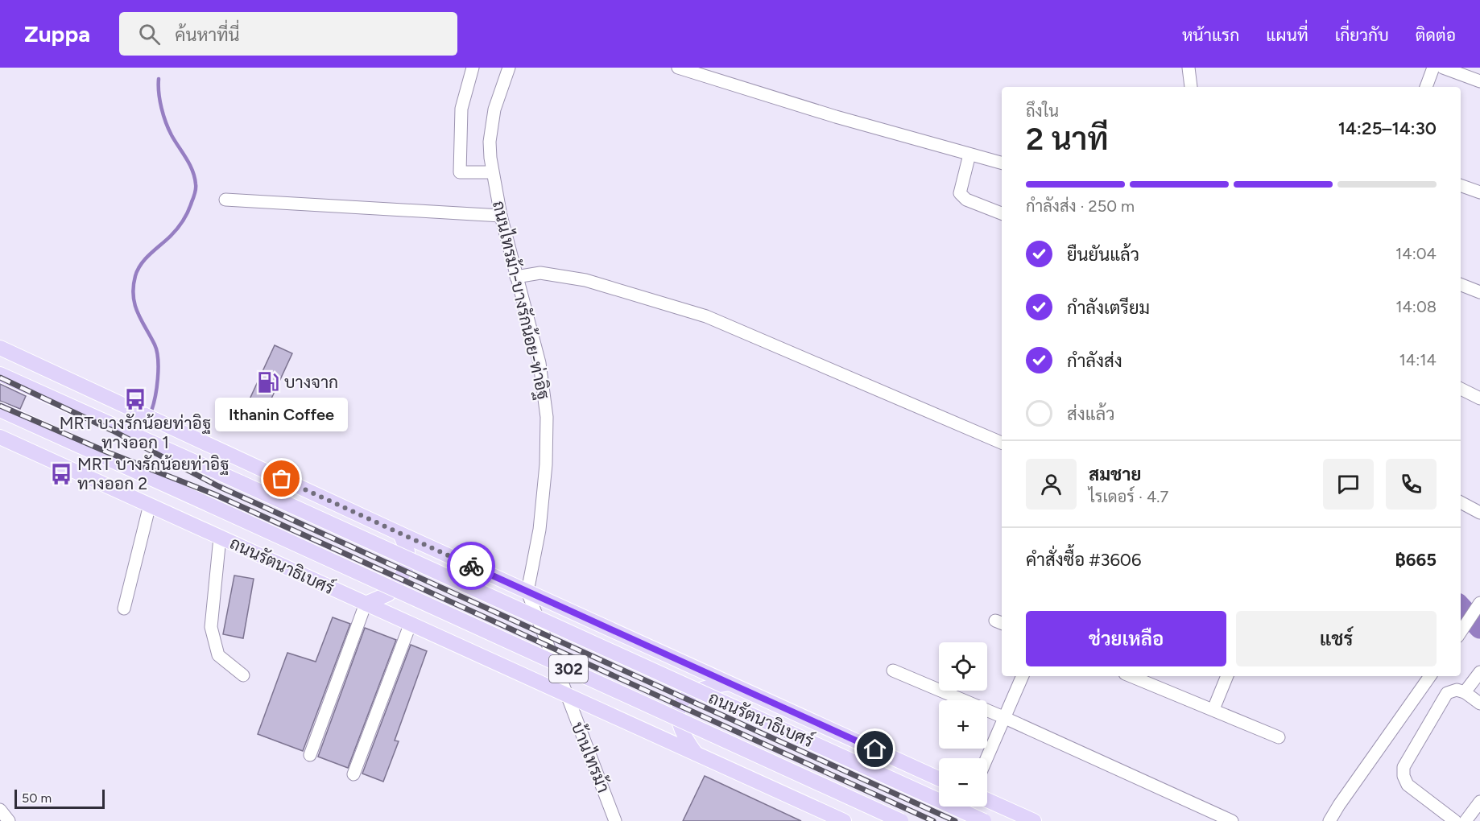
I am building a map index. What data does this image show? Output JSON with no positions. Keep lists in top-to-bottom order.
{
  "streets": {
    "main road": ["ถนนรัตนาธิเบศร์", "302"],
    "street": ["ถนนไทรม้า-บางรักน้อย-ท่าอิฐ", "บ้านไทรม้า"]
  },
  "crossings": [
    ["ถนนไทรม้า-บางรักน้อย-ท่าอิฐ", "ถนนรัตนาธิเบศร์"],
    ["ถนนไทรม้า-บางรักน้อย-ท่าอิฐ", "302"],
    ["ถนนรัตนาธิเบศร์", "302"],
    ["ถนนรัตนาธิเบศร์", "บ้านไทรม้า"],
    ["302", "บ้านไทรม้า"]
  ],
  "places": {
    "fuel station": ["บางจาก"],
    "bus stop": ["MRT บางรักน้อยท่าอิฐ ทางออก 1", "MRT บางรักน้อยท่าอิฐ ทางออก 2"],
    "other": ["Ithanin Coffee"]
  },
  "scale_bar": "50 m",
  "page": {
    "header": "Zuppa",
    "search": "ค้นหาที่นี่",
    "nav": [
      "หน้าแรก",
      "แผนที่",
      "เกี่ยวกับ",
      "ติดต่อ"
    ],
    "heading": ["2 นาที", "ถึงใน", "14:25–14:30"],
    "panel": [
      "สมชาย",
      "ไรเดอร์ · 4.7",
      "คำสั่งซื้อ #3606",
      "฿665"
    ],
    "bar": "กำลังส่ง · 250 m",
    "list": [
      ["ยืนยันแล้ว", "14:04"],
      ["กำลังเตรียม", "14:08"],
      ["กำลังส่ง", "14:14"],
      "ส่งแล้ว"
    ],
    "bubble": "Ithanin Coffee",
    "buttons": ["ช่วยเหลือ", "แชร์"],
    "map_buttons": ["+", "−"],
    "scale": "50 m"
  }
}
